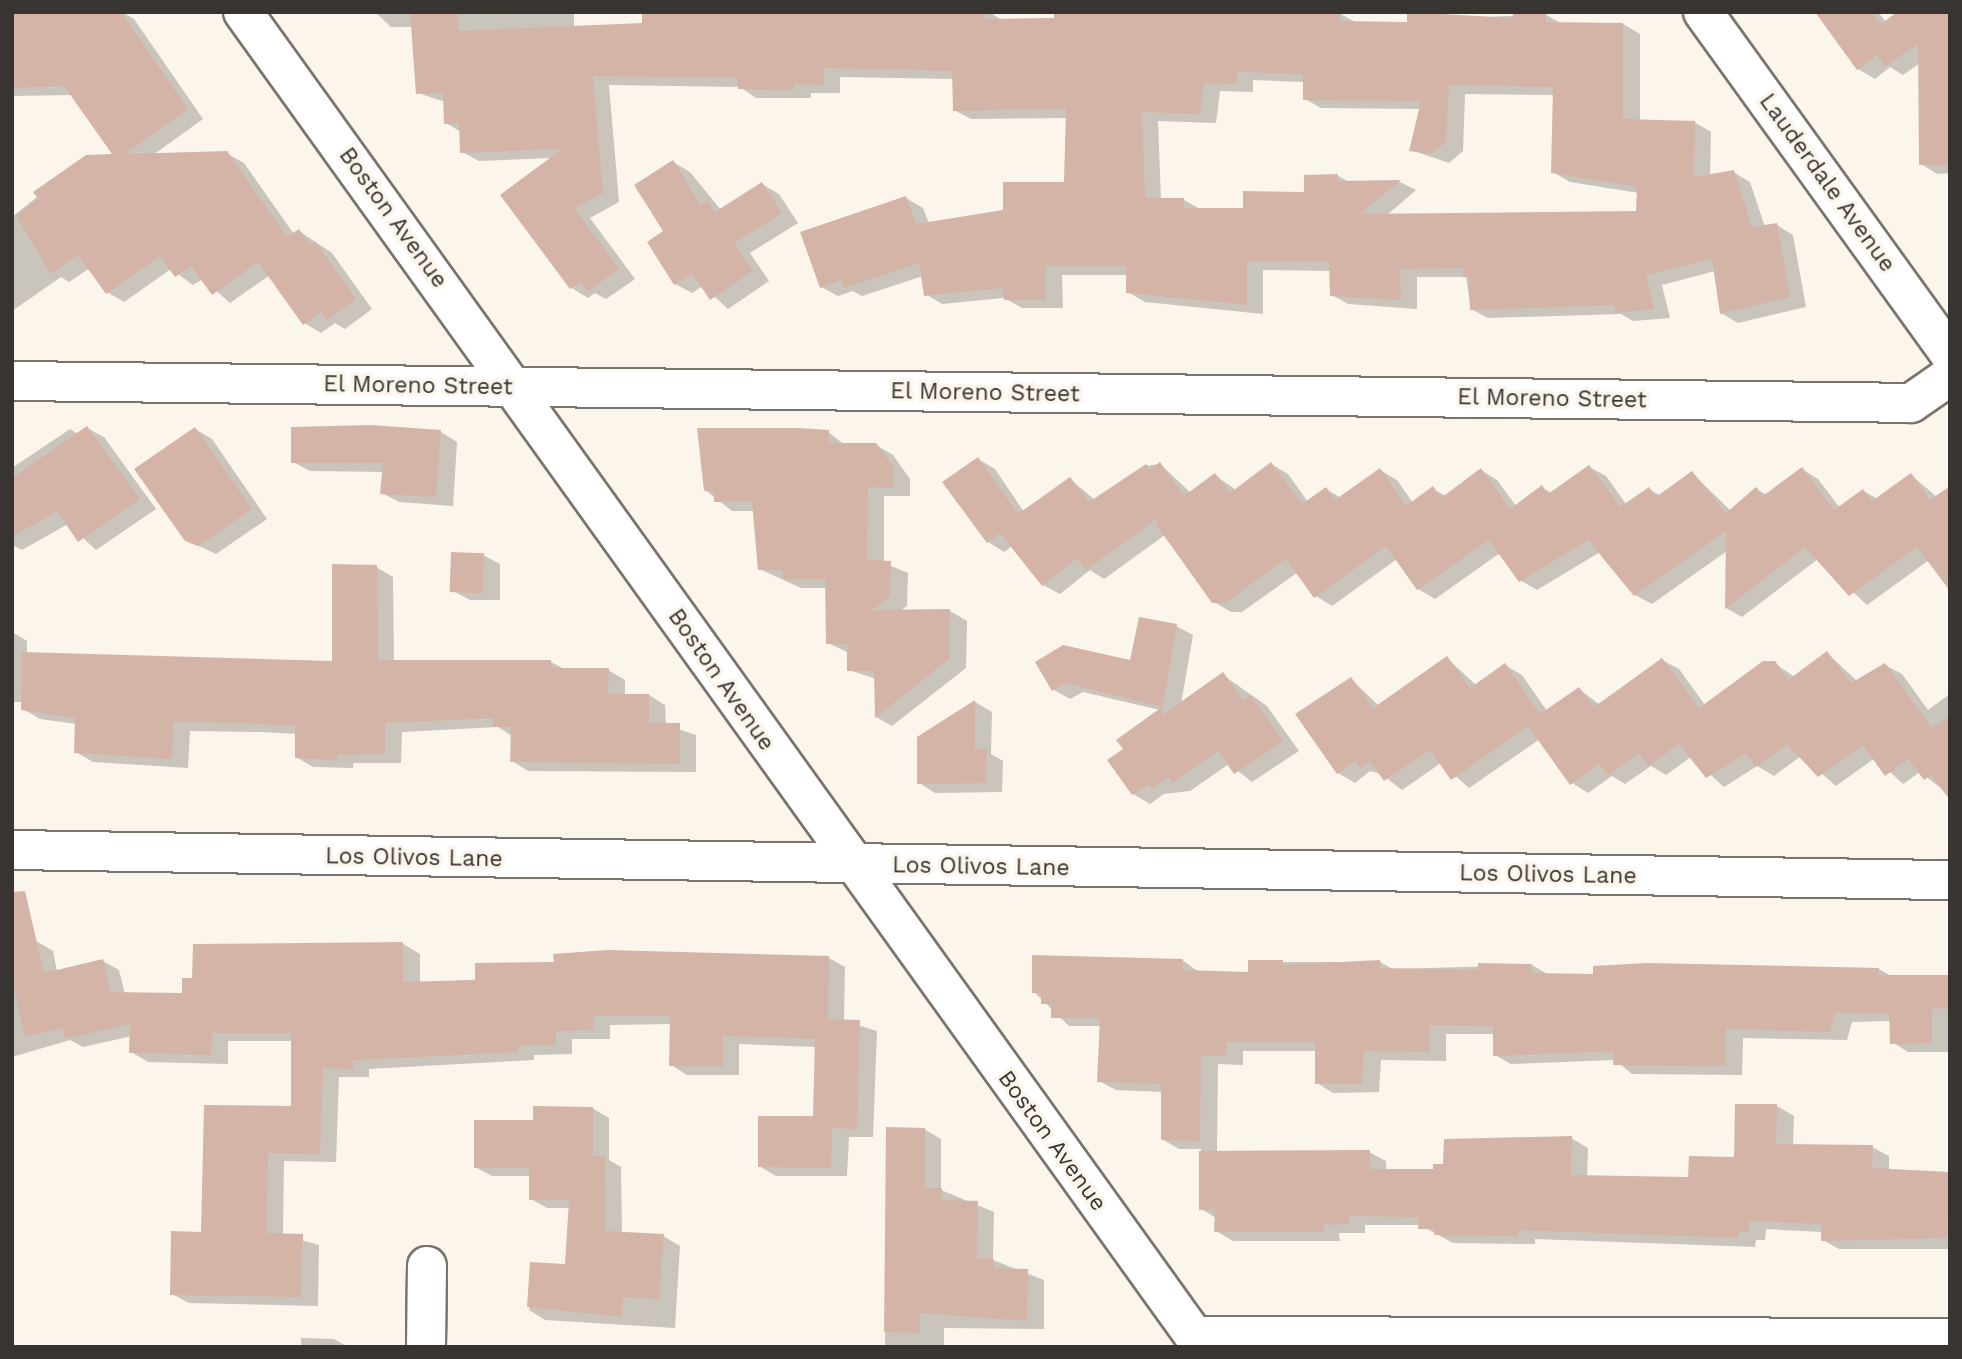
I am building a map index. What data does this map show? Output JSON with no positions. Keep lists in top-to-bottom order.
{
  "streets": {
    "street": [
      "Lauderdale Avenue",
      "Boston Avenue",
      "El Moreno Street",
      "Los Olivos Lane"
    ]
  },
  "crossings": [
    ["Boston Avenue", "El Moreno Street"],
    ["Boston Avenue", "Los Olivos Lane"]
  ]
}
